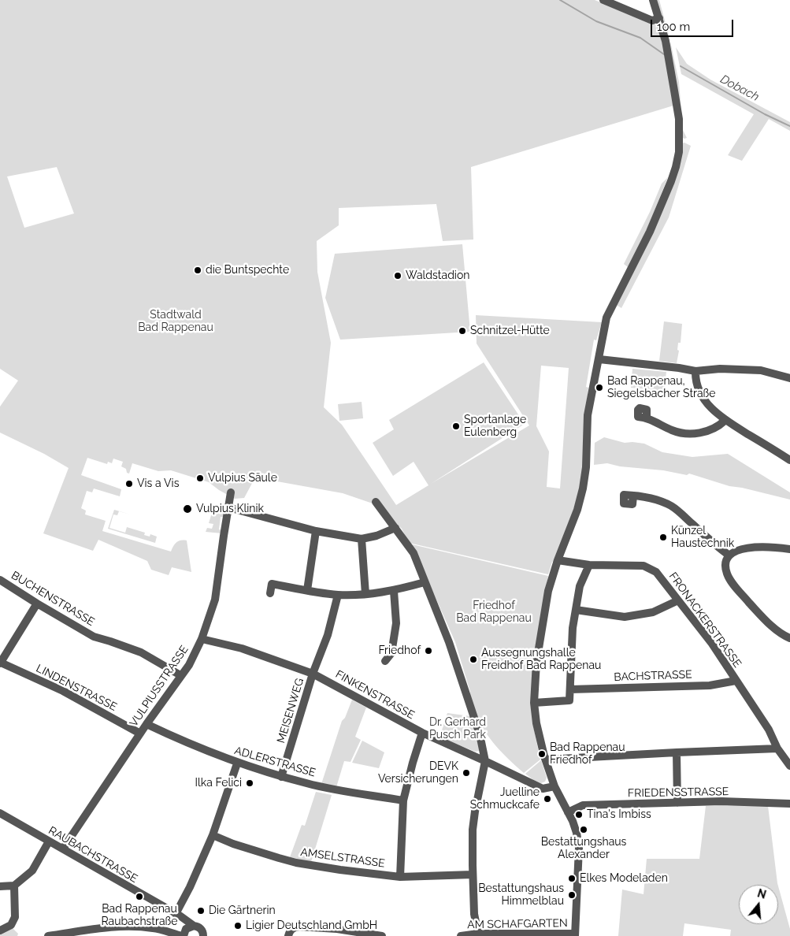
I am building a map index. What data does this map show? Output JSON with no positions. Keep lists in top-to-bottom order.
{
  "streets": {
    "street": [
      "BUCHENSTRASSE",
      "FRONACKERSTRASSE",
      "BACHSTRASSE",
      "VULPIUSSTRASSE",
      "LINDENSTRASSE",
      "FINKENSTRASSE",
      "MEISENWEG",
      "ADLERSTRASSE",
      "FRIEDENSSTRASSE",
      "RAUBACHSTRASSE",
      "AMSELSTRASSE",
      "AM SCHAFGARTEN"
    ]
  },
  "crossings": [
    ["BUCHENSTRASSE", "VULPIUSSTRASSE"],
    ["FRONACKERSTRASSE", "BACHSTRASSE"],
    ["VULPIUSSTRASSE", "LINDENSTRASSE"],
    ["VULPIUSSTRASSE", "FINKENSTRASSE"],
    ["VULPIUSSTRASSE", "ADLERSTRASSE"],
    ["VULPIUSSTRASSE", "RAUBACHSTRASSE"],
    ["FINKENSTRASSE", "MEISENWEG"],
    ["MEISENWEG", "ADLERSTRASSE"]
  ],
  "water": ["Dobach"],
  "parks": ["Stadtwald Bad Rappenau", "Friedhof Bad Rappenau", "Dr. Gerhard Pusch Park"],
  "places": [
    "die Buntspechte",
    "Waldstadion",
    "Schnitzel-Hütte",
    "Bad Rappenau, Siegelsbacher Straße",
    "Sportanlage Eulenberg",
    "Vulpius Säule",
    "Vis a Vis",
    "Vulpius Klinik",
    "Künzel Haustechnik",
    "Friedhof",
    "Aussegnungshalle Freidhof Bad Rappenau",
    "Bad Rappenau Friedhof",
    "DEVK Versicherungen",
    "Ilka Felici",
    "Juelline Schmuckcafe",
    "Tina's Imbiss",
    "Bestattungshaus Alexander",
    "Elkes Modeladen",
    "Bestattungshaus Himmelblau",
    "Bad Rappenau Raubachstraße",
    "Die Gärtnerin",
    "Ligier Deutschland GmbH"
  ],
  "scale_bar": "100 m",
  "north": "top"
}
